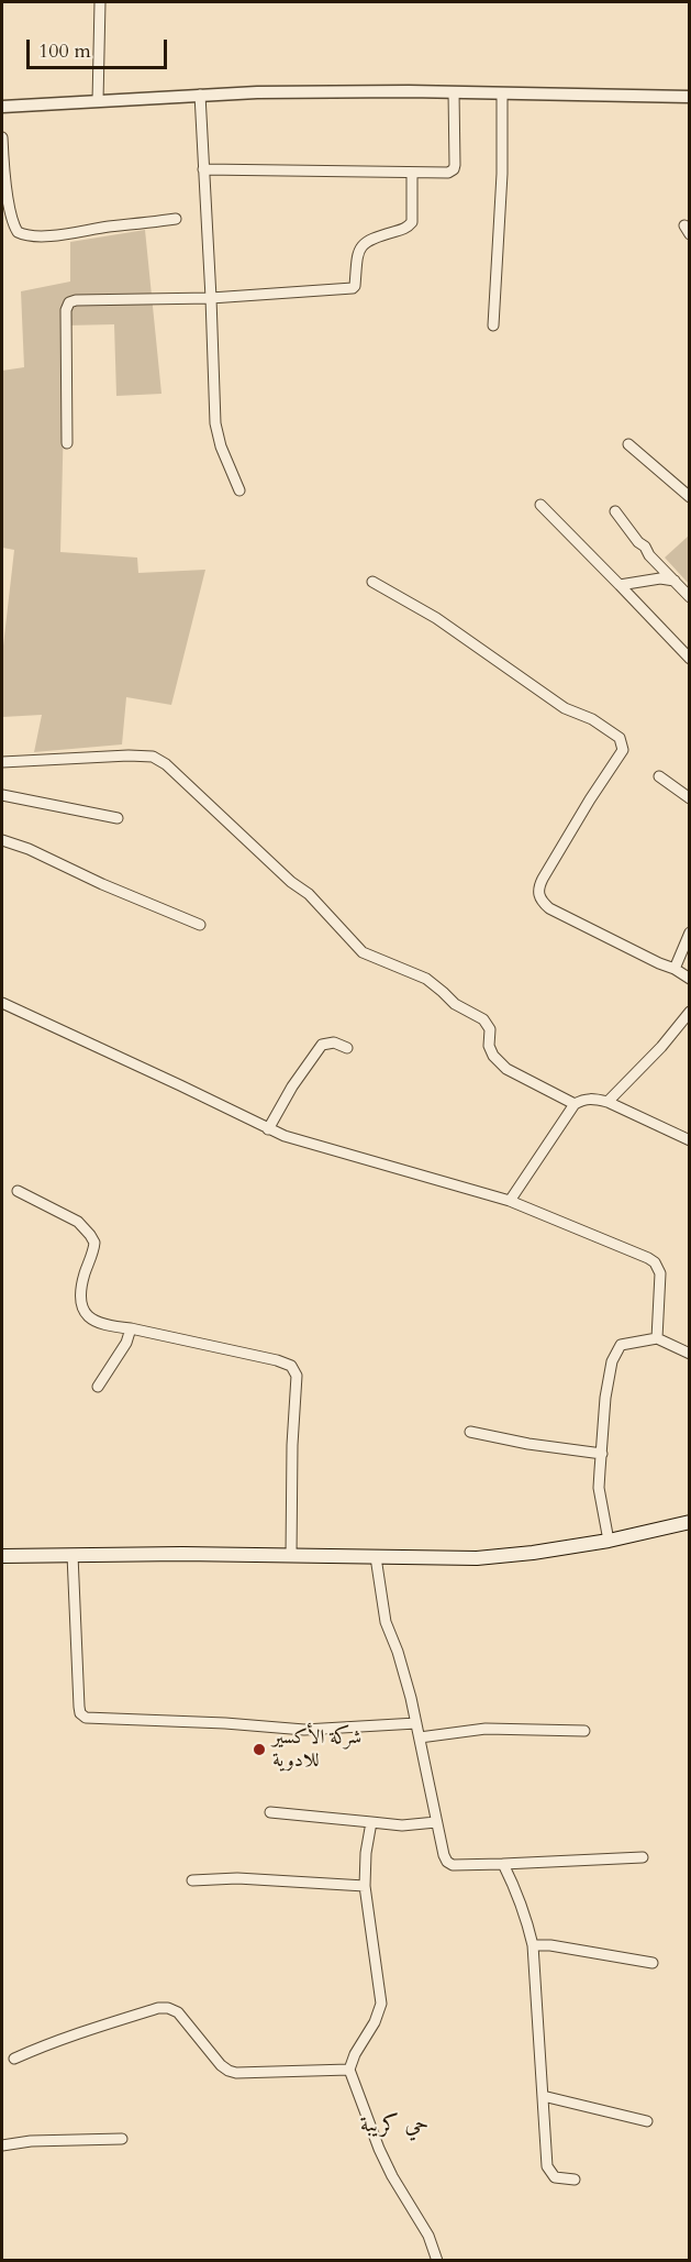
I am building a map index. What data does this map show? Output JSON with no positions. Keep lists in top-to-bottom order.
{
  "districts": ["حي كريبة"],
  "places": ["شركة الأكسير للادوية"],
  "scale_bar": "100 m"
}
